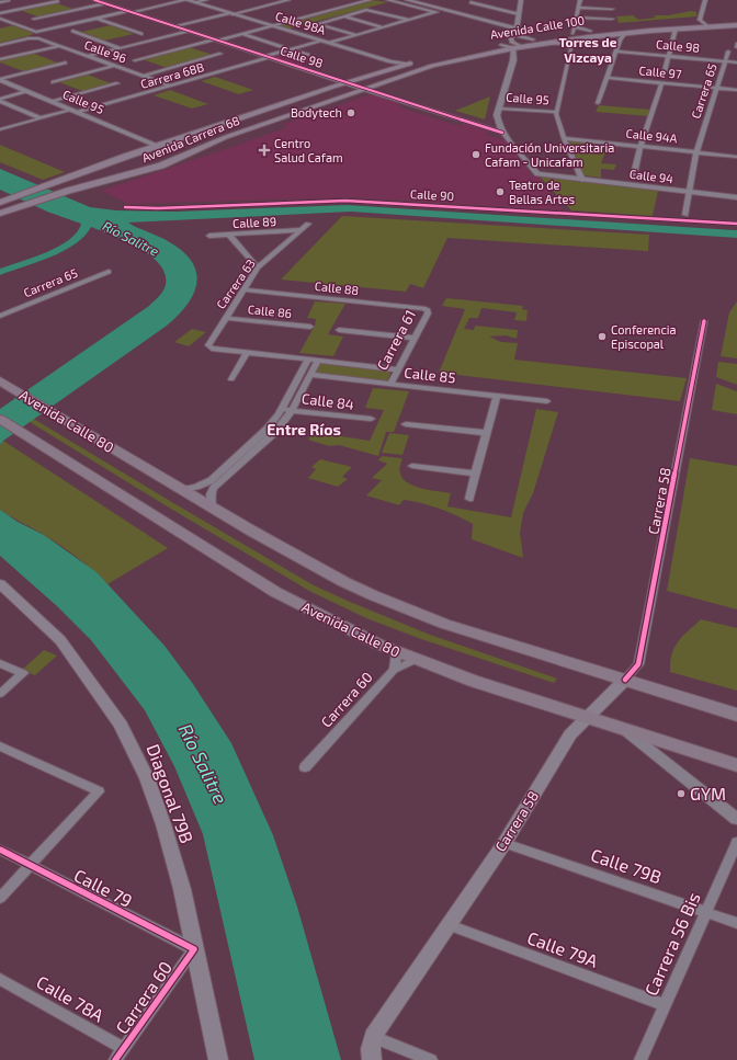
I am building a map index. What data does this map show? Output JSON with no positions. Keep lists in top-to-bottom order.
{
  "streets": {
    "highway": ["Avenida Calle 80"],
    "main road": [
      "Avenida Calle 100",
      "Avenida Carrera 68",
      "Carrera 58",
      "Diagonal 79B"
    ],
    "street": [
      "Calle 98A",
      "Calle 98",
      "Calle 96",
      "Calle 97",
      "Carrera 68B",
      "Carrera 65",
      "Calle 95",
      "Calle 94A",
      "Calle 94",
      "Calle 89",
      "Carrera 63",
      "Calle 88",
      "Calle 86",
      "Carrera 61",
      "Calle 85",
      "Calle 84",
      "Carrera 60",
      "Calle 79B",
      "Calle 79",
      "Carrera 56 Bis",
      "Calle 79A",
      "Calle 78A"
    ],
    "cycle path": ["Calle 90"]
  },
  "crossings": [
    ["Calle 98A", "Carrera 68B"],
    ["Avenida Calle 100", "Calle 98"],
    ["Avenida Calle 100", "Avenida Carrera 68"],
    ["Calle 98", "Carrera 68B"],
    ["Calle 98", "Carrera 65"],
    ["Calle 98", "Avenida Carrera 68"],
    ["Calle 98", "Calle 94"],
    ["Calle 96", "Carrera 68B"],
    ["Calle 97", "Carrera 65"],
    ["Carrera 68B", "Calle 95"],
    ["Carrera 65", "Calle 94A"],
    ["Carrera 65", "Calle 94"],
    ["Calle 95", "Avenida Carrera 68"],
    ["Calle 89", "Carrera 63"],
    ["Carrera 63", "Calle 88"],
    ["Carrera 63", "Calle 86"],
    ["Carrera 63", "Calle 85"],
    ["Calle 88", "Carrera 61"],
    ["Carrera 61", "Calle 85"],
    ["Avenida Calle 80", "Carrera 58"],
    ["Avenida Calle 80", "Carrera 60"],
    ["Carrera 58", "Calle 79B"],
    ["Carrera 58", "Calle 79A"],
    ["Carrera 60", "Diagonal 79B"],
    ["Carrera 60", "Calle 79"],
    ["Carrera 60", "Calle 78A"],
    ["Diagonal 79B", "Calle 79"],
    ["Calle 79B", "Carrera 56 Bis"],
    ["Carrera 56 Bis", "Calle 79A"]
  ],
  "districts": ["Torres de Vizcaya", "Entre Ríos"],
  "water": ["Río Salitre"],
  "places": {
    "other": [
      "Bodytech",
      "Fundación Universitaria Cafam - Unicafam",
      "Teatro de Bellas Artes",
      "Conferencia Episcopal",
      "GYM"
    ],
    "health": ["Centro Salud Cafam"]
  }
}
